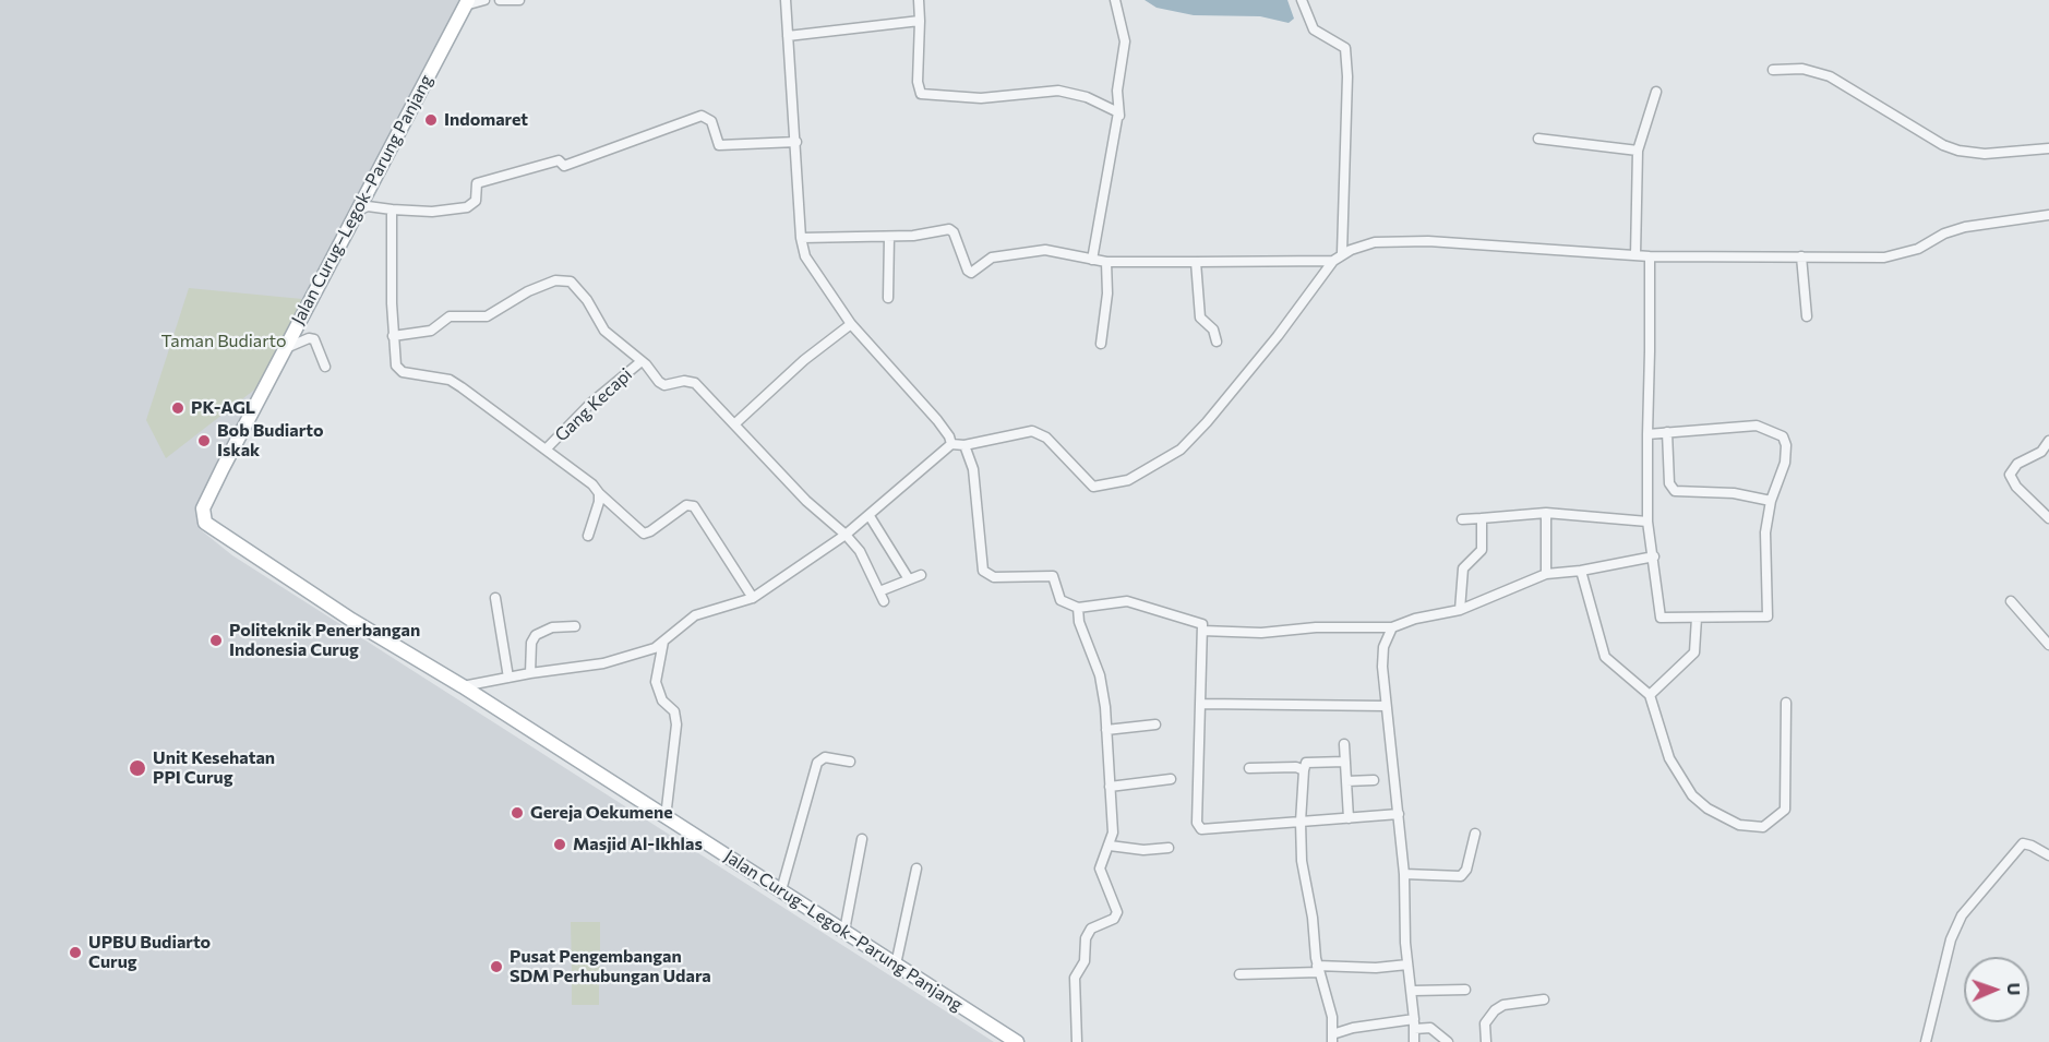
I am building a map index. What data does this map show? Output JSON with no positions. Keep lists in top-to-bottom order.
{
  "streets": {
    "main road": ["Jalan Curug–Legok–Parung Panjang"],
    "street": ["Gang Kecapi"]
  },
  "parks": ["Taman Budiarto"],
  "places": [
    "Indomaret",
    "PK-AGL",
    "Bob Budiarto Iskak",
    "Politeknik Penerbangan Indonesia Curug",
    "Unit Kesehatan PPI Curug",
    "Gereja Oekumene",
    "Masjid Al-Ikhlas",
    "UPBU Budiarto Curug",
    "Pusat Pengembangan SDM Perhubungan Udara"
  ],
  "north": "right"
}
